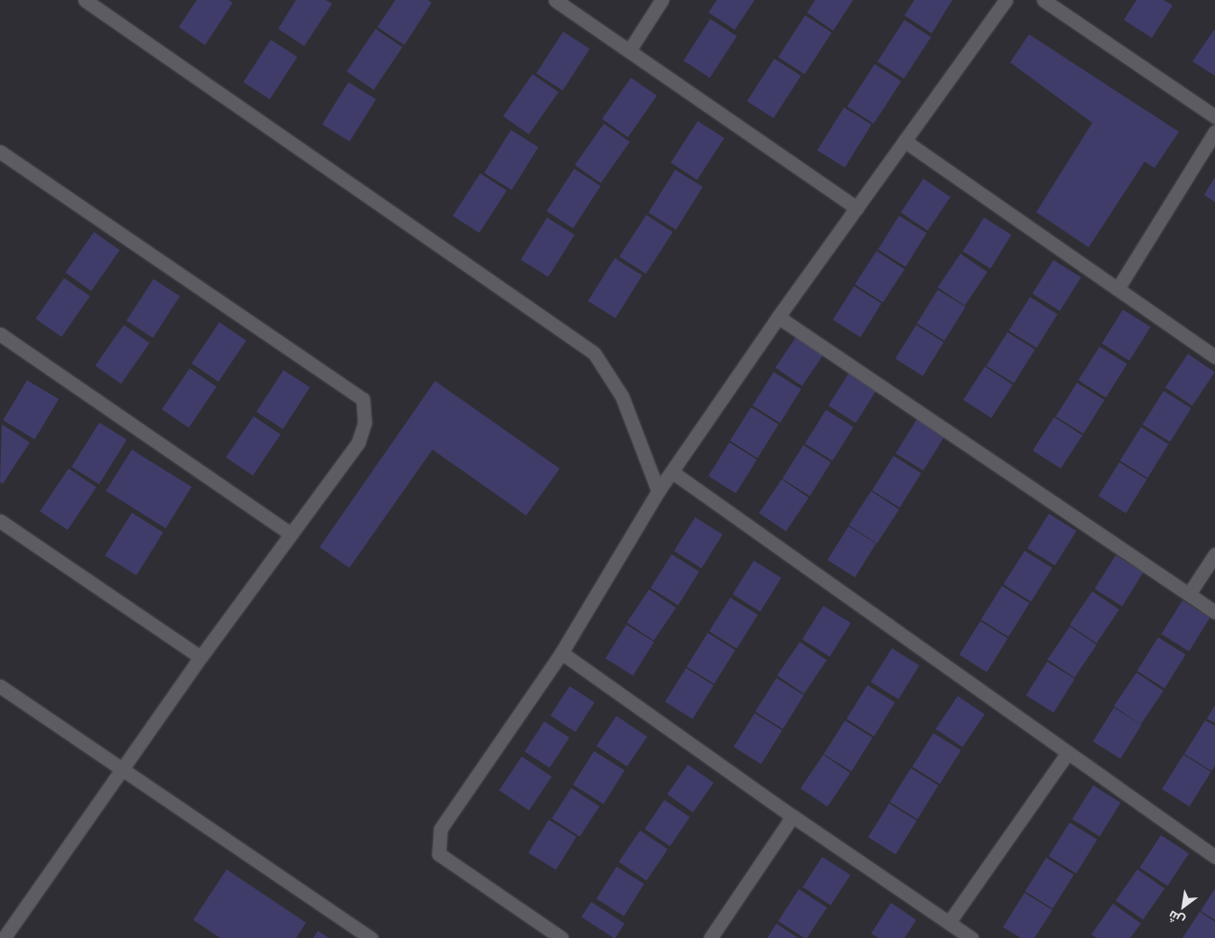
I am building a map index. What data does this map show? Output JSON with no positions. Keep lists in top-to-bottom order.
{
  "north": "bottom left"
}
